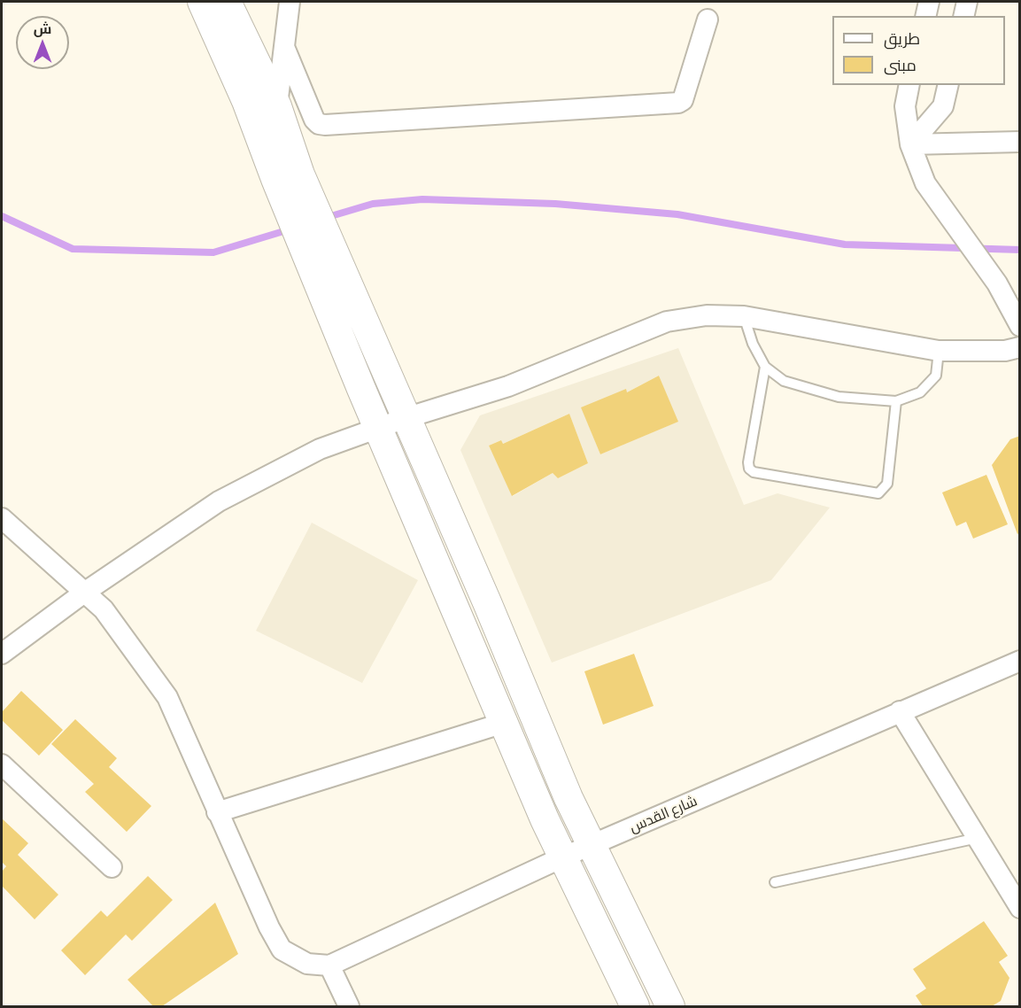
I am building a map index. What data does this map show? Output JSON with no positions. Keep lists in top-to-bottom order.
{
  "streets": {
    "street": ["شارع القدس"]
  },
  "legend": ["طريق", "مبنى"],
  "north": "top"
}
